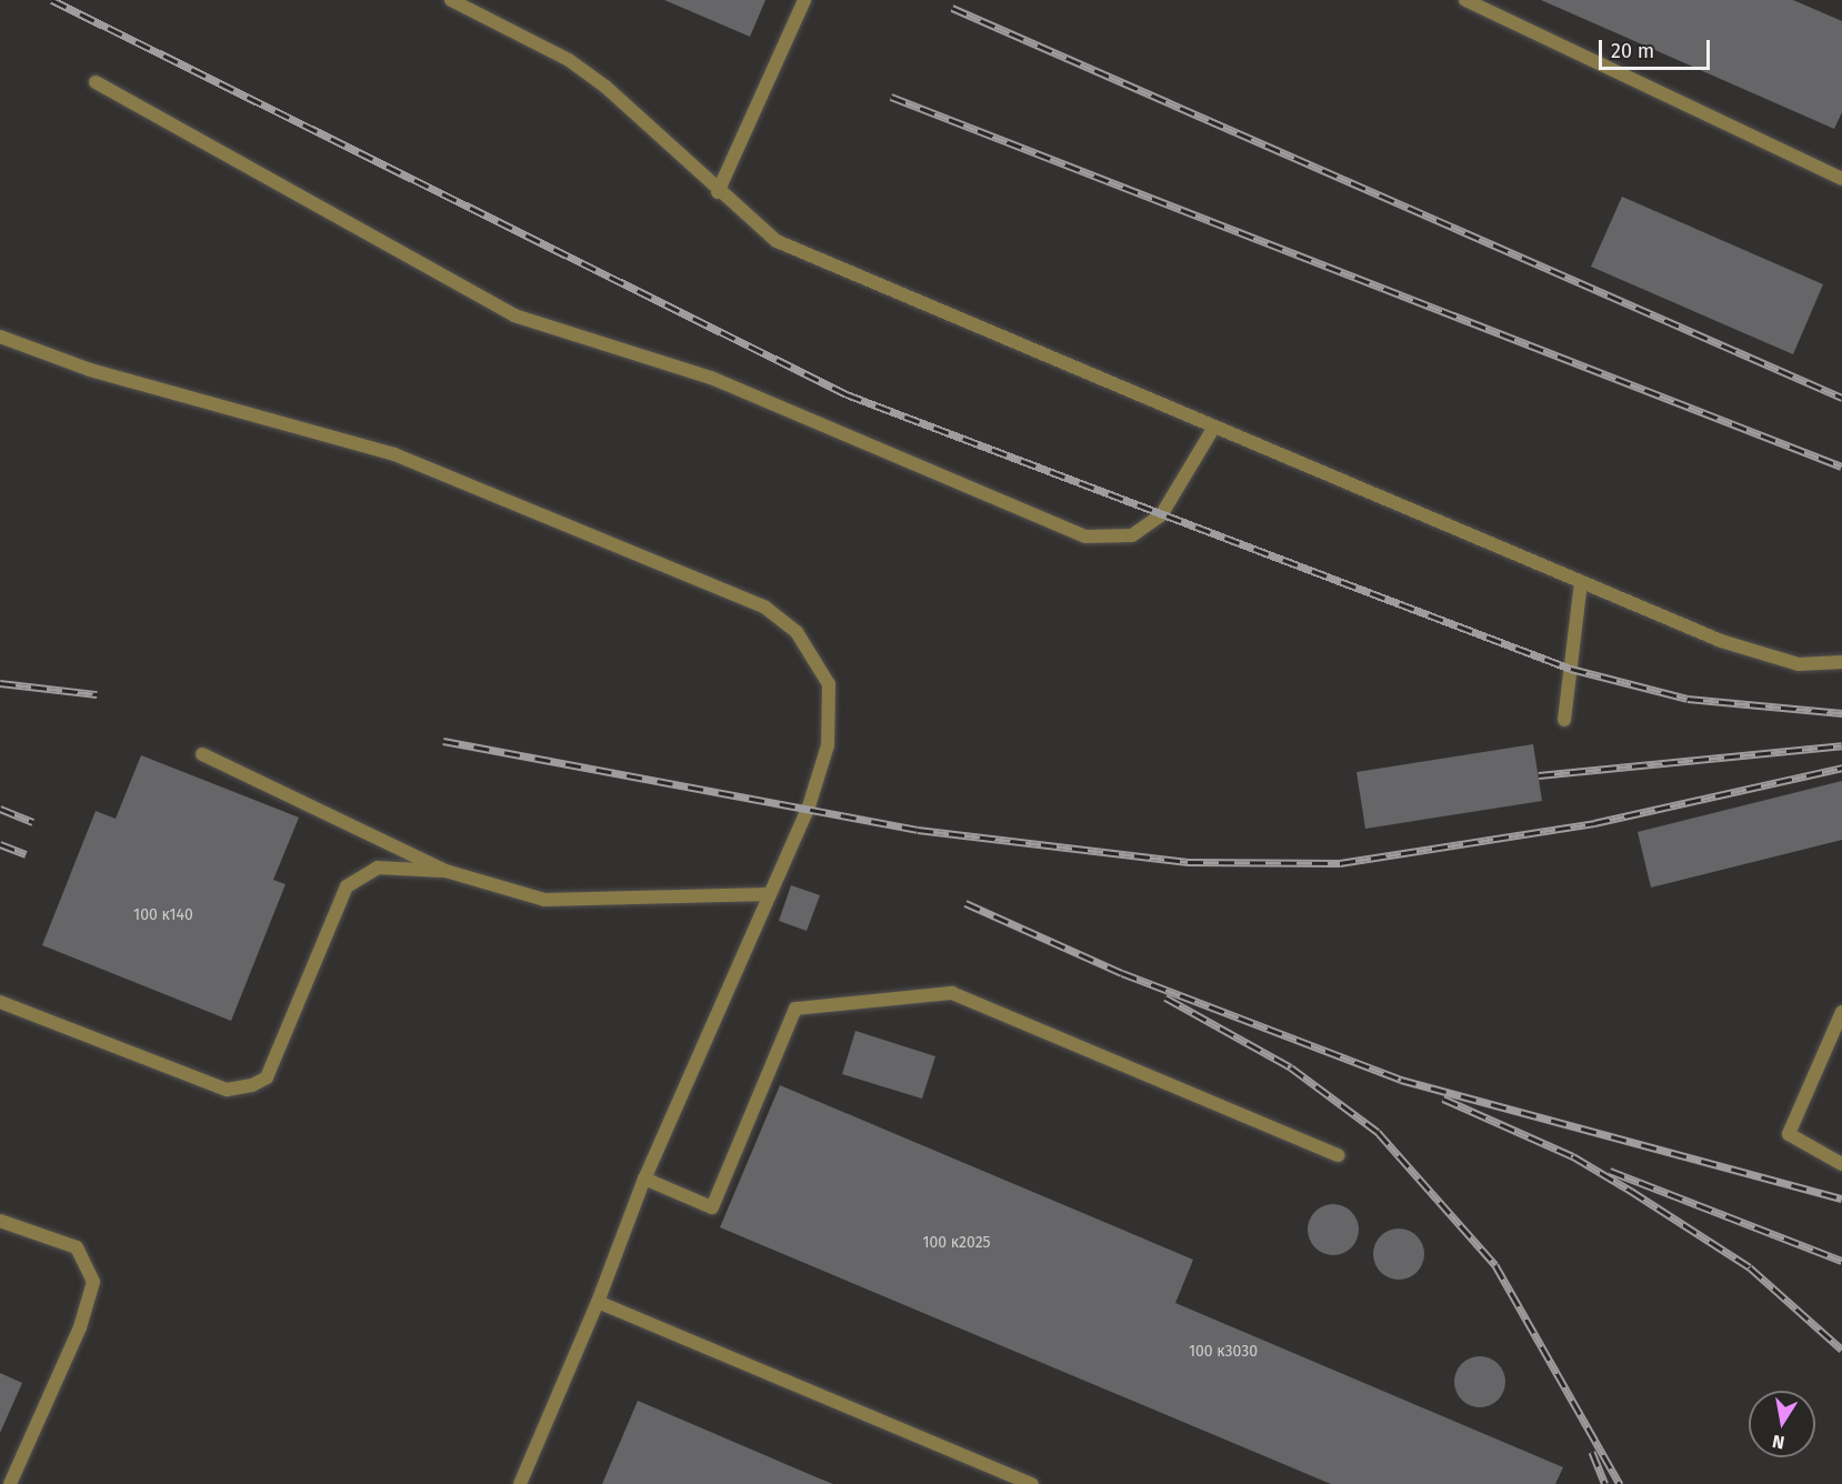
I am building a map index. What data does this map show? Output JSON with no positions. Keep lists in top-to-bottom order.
{
  "house_numbers": ["100 к140", "100 к2025", "100 к3030"],
  "scale_bar": "20 m",
  "north": "bottom"
}
